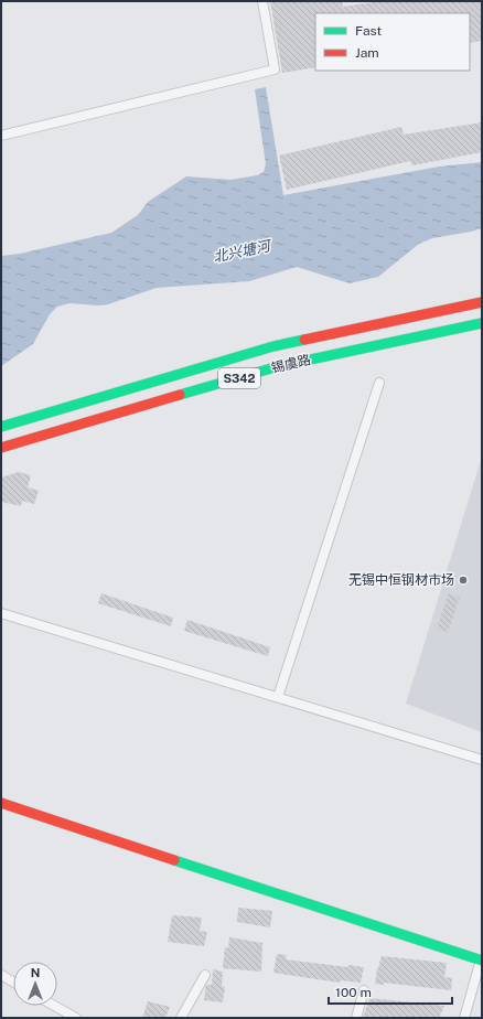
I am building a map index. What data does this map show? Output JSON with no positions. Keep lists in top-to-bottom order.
{
  "streets": {
    "main road": ["锡虞路", "S342"]
  },
  "water": ["北兴塘河"],
  "places": ["无锡中恒钢材市场"],
  "legend": ["Fast", "Jam"],
  "scale_bar": "100 m",
  "north": "top"
}
